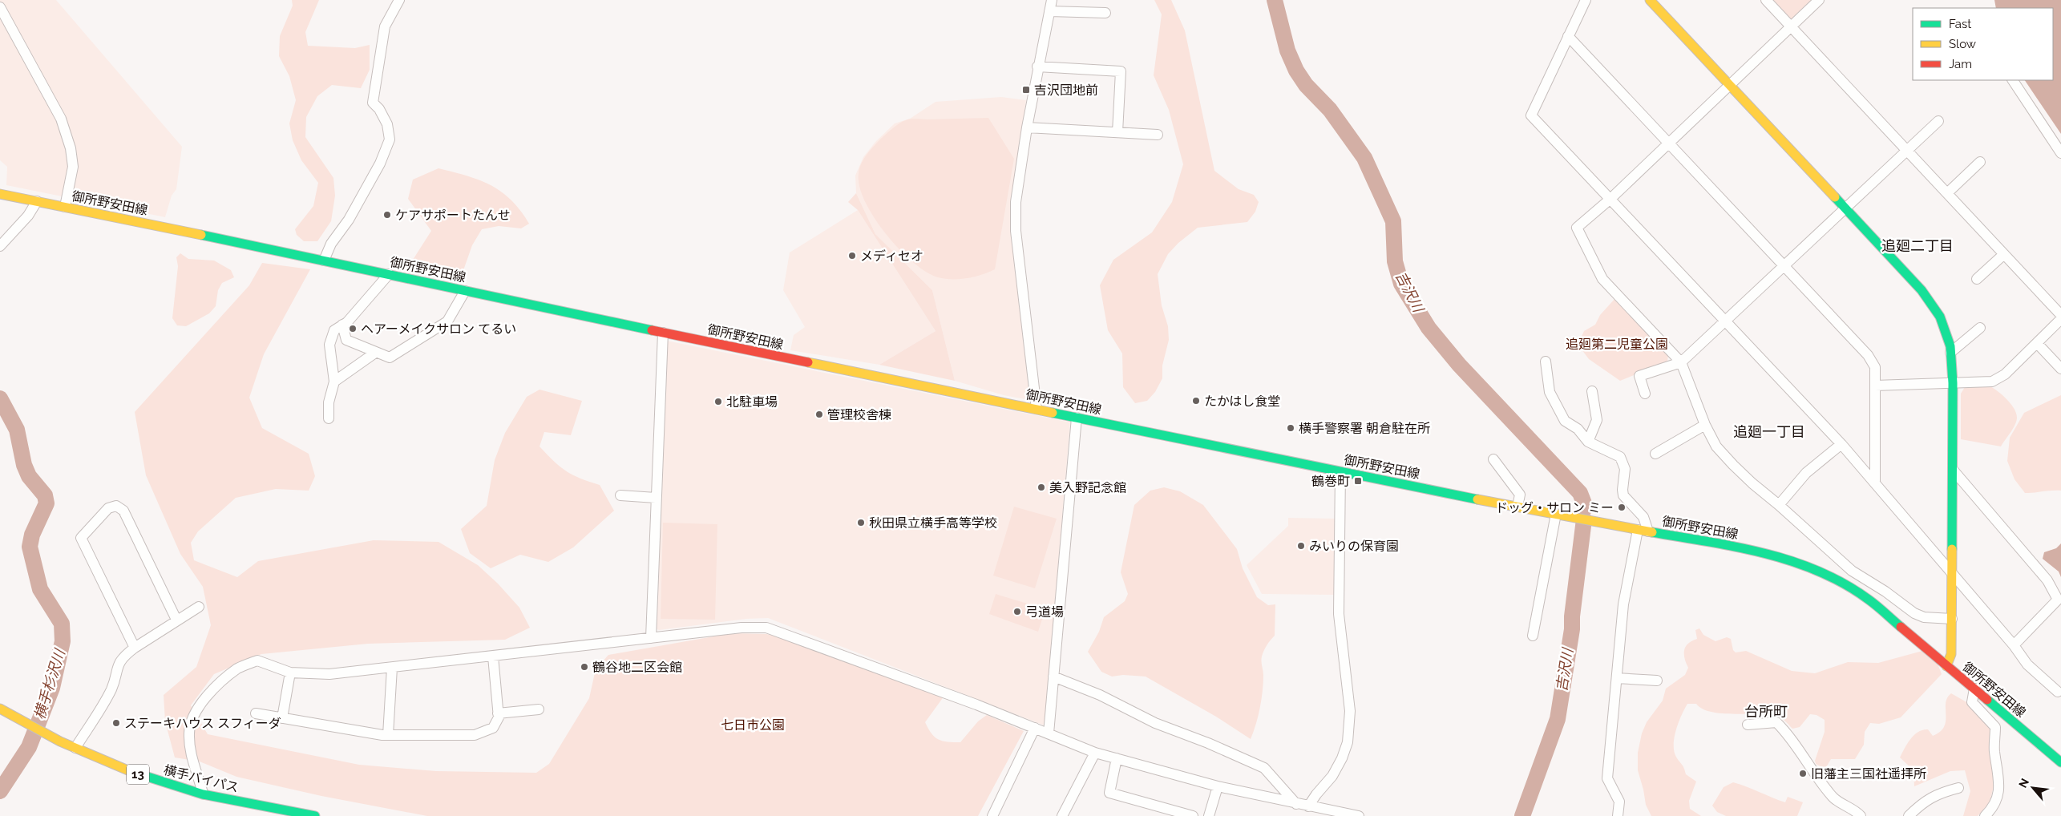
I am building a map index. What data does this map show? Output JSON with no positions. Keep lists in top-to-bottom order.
{
  "streets": {
    "main road": ["御所野安田線", "13", "横手バイパス"]
  },
  "districts": ["追廻二丁目", "追廻一丁目", "台所町"],
  "water": ["吉沢川", "横手杉沢川"],
  "parks": ["追廻第二児童公園", "七日市公園"],
  "places": {
    "transit": ["吉沢団地前", "鶴巻町"],
    "other": [
      "ケアサポートたんせ",
      "メディセオ",
      "ヘアーメイクサロン てるい",
      "たかはし食堂",
      "北駐車場",
      "管理校舎棟",
      "横手警察署 朝倉駐在所",
      "美入野記念館",
      "ドッグ・サロン ミー",
      "秋田県立横手高等学校",
      "みいりの保育園",
      "弓道場",
      "鶴谷地二区会館",
      "ステーキハウス スフィーダ",
      "旧藩主三国社遥拝所"
    ]
  },
  "legend": ["Fast", "Slow", "Jam"],
  "north": "top left"
}
